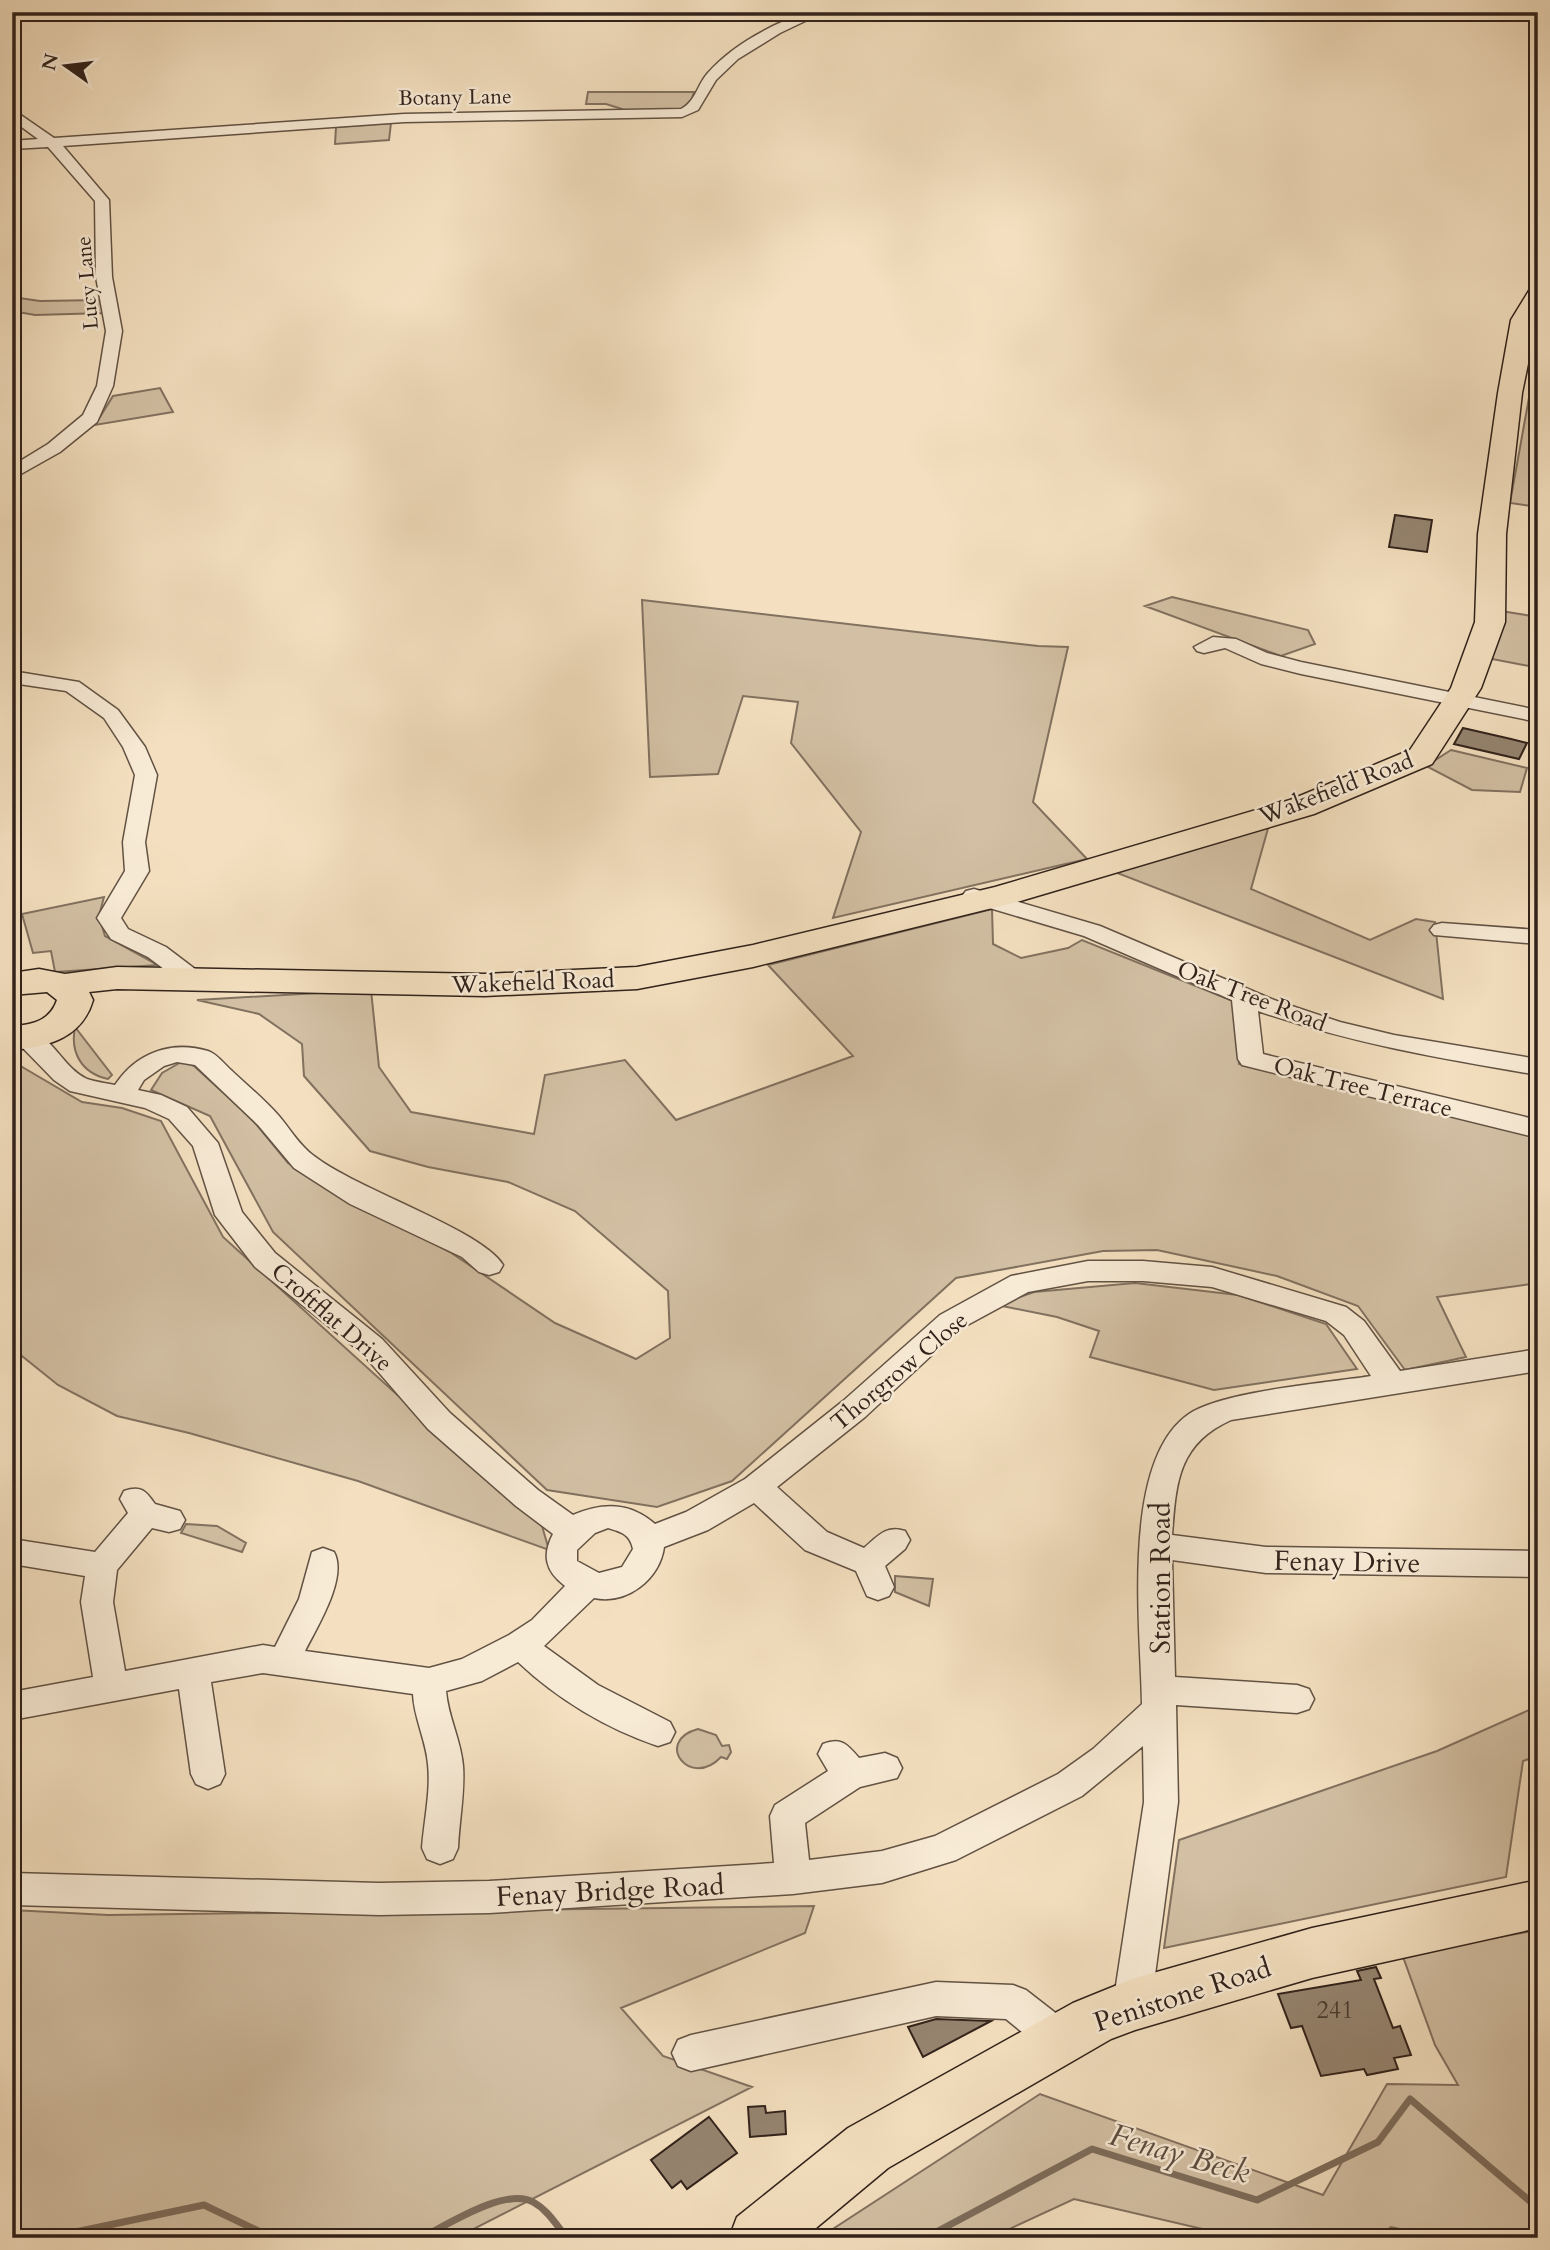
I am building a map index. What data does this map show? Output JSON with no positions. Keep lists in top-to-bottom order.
{
  "streets": {
    "highway": ["Wakefield Road", "Penistone Road"],
    "street": [
      "Botany Lane",
      "Lucy Lane",
      "Oak Tree Road",
      "Oak Tree Terrace",
      "Croftflat Drive",
      "Thorgrow Close",
      "Fenay Drive",
      "Station Road",
      "Fenay Bridge Road"
    ]
  },
  "crossings": [
    ["Botany Lane", "Lucy Lane"],
    ["Wakefield Road", "Oak Tree Road"],
    ["Wakefield Road", "Croftflat Drive"],
    ["Oak Tree Road", "Oak Tree Terrace"],
    ["Croftflat Drive", "Thorgrow Close"],
    ["Thorgrow Close", "Station Road"],
    ["Fenay Drive", "Station Road"],
    ["Station Road", "Fenay Bridge Road"],
    ["Station Road", "Penistone Road"]
  ],
  "water": ["Fenay Beck"],
  "house_numbers": ["241"],
  "north": "left"
}
